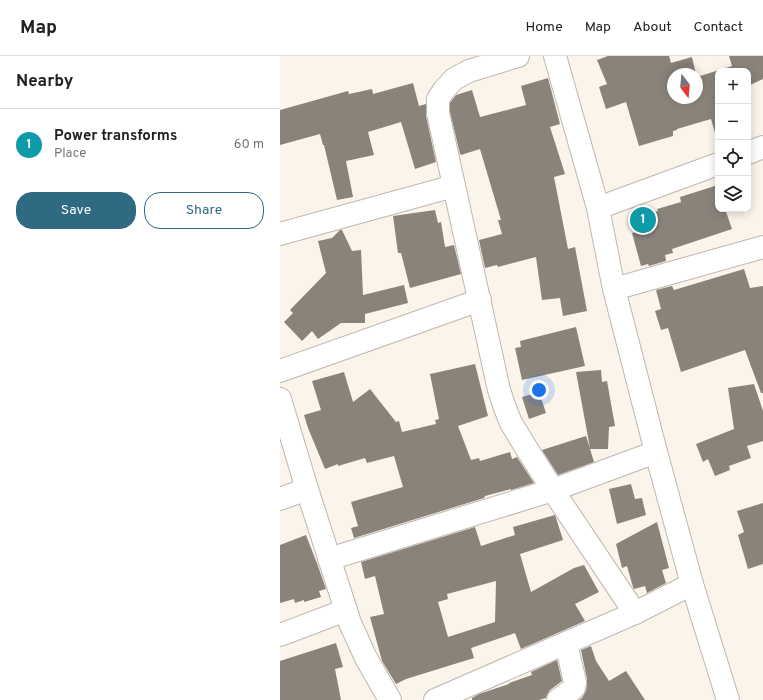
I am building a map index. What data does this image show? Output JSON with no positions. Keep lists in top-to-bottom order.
{
  "north": "bottom",
  "page": {
    "header": "Map",
    "nav": [
      "Home",
      "Map",
      "About",
      "Contact"
    ],
    "heading": "Nearby",
    "map_buttons": ["+", "−"],
    "list": [
      {
        "mark": "1",
        "name": "Power transforms",
        "note": "Place",
        "value": "60 m"
      }
    ],
    "buttons": ["Save", "Share"],
    "pins": "1"
  }
}
